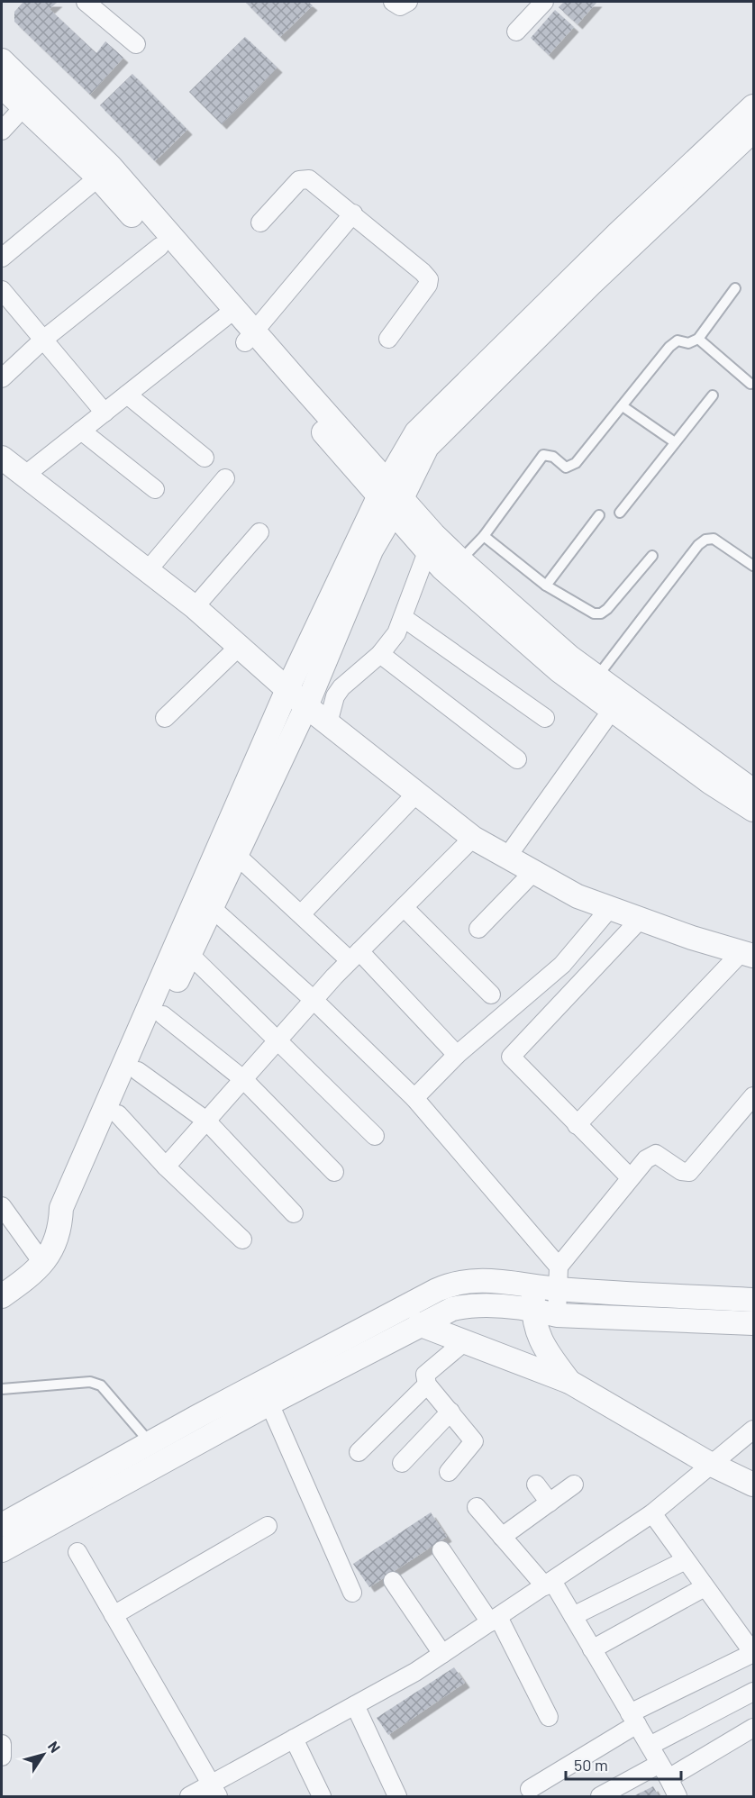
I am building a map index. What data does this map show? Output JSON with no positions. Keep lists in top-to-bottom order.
{
  "scale_bar": "50 m",
  "north": "top right"
}
